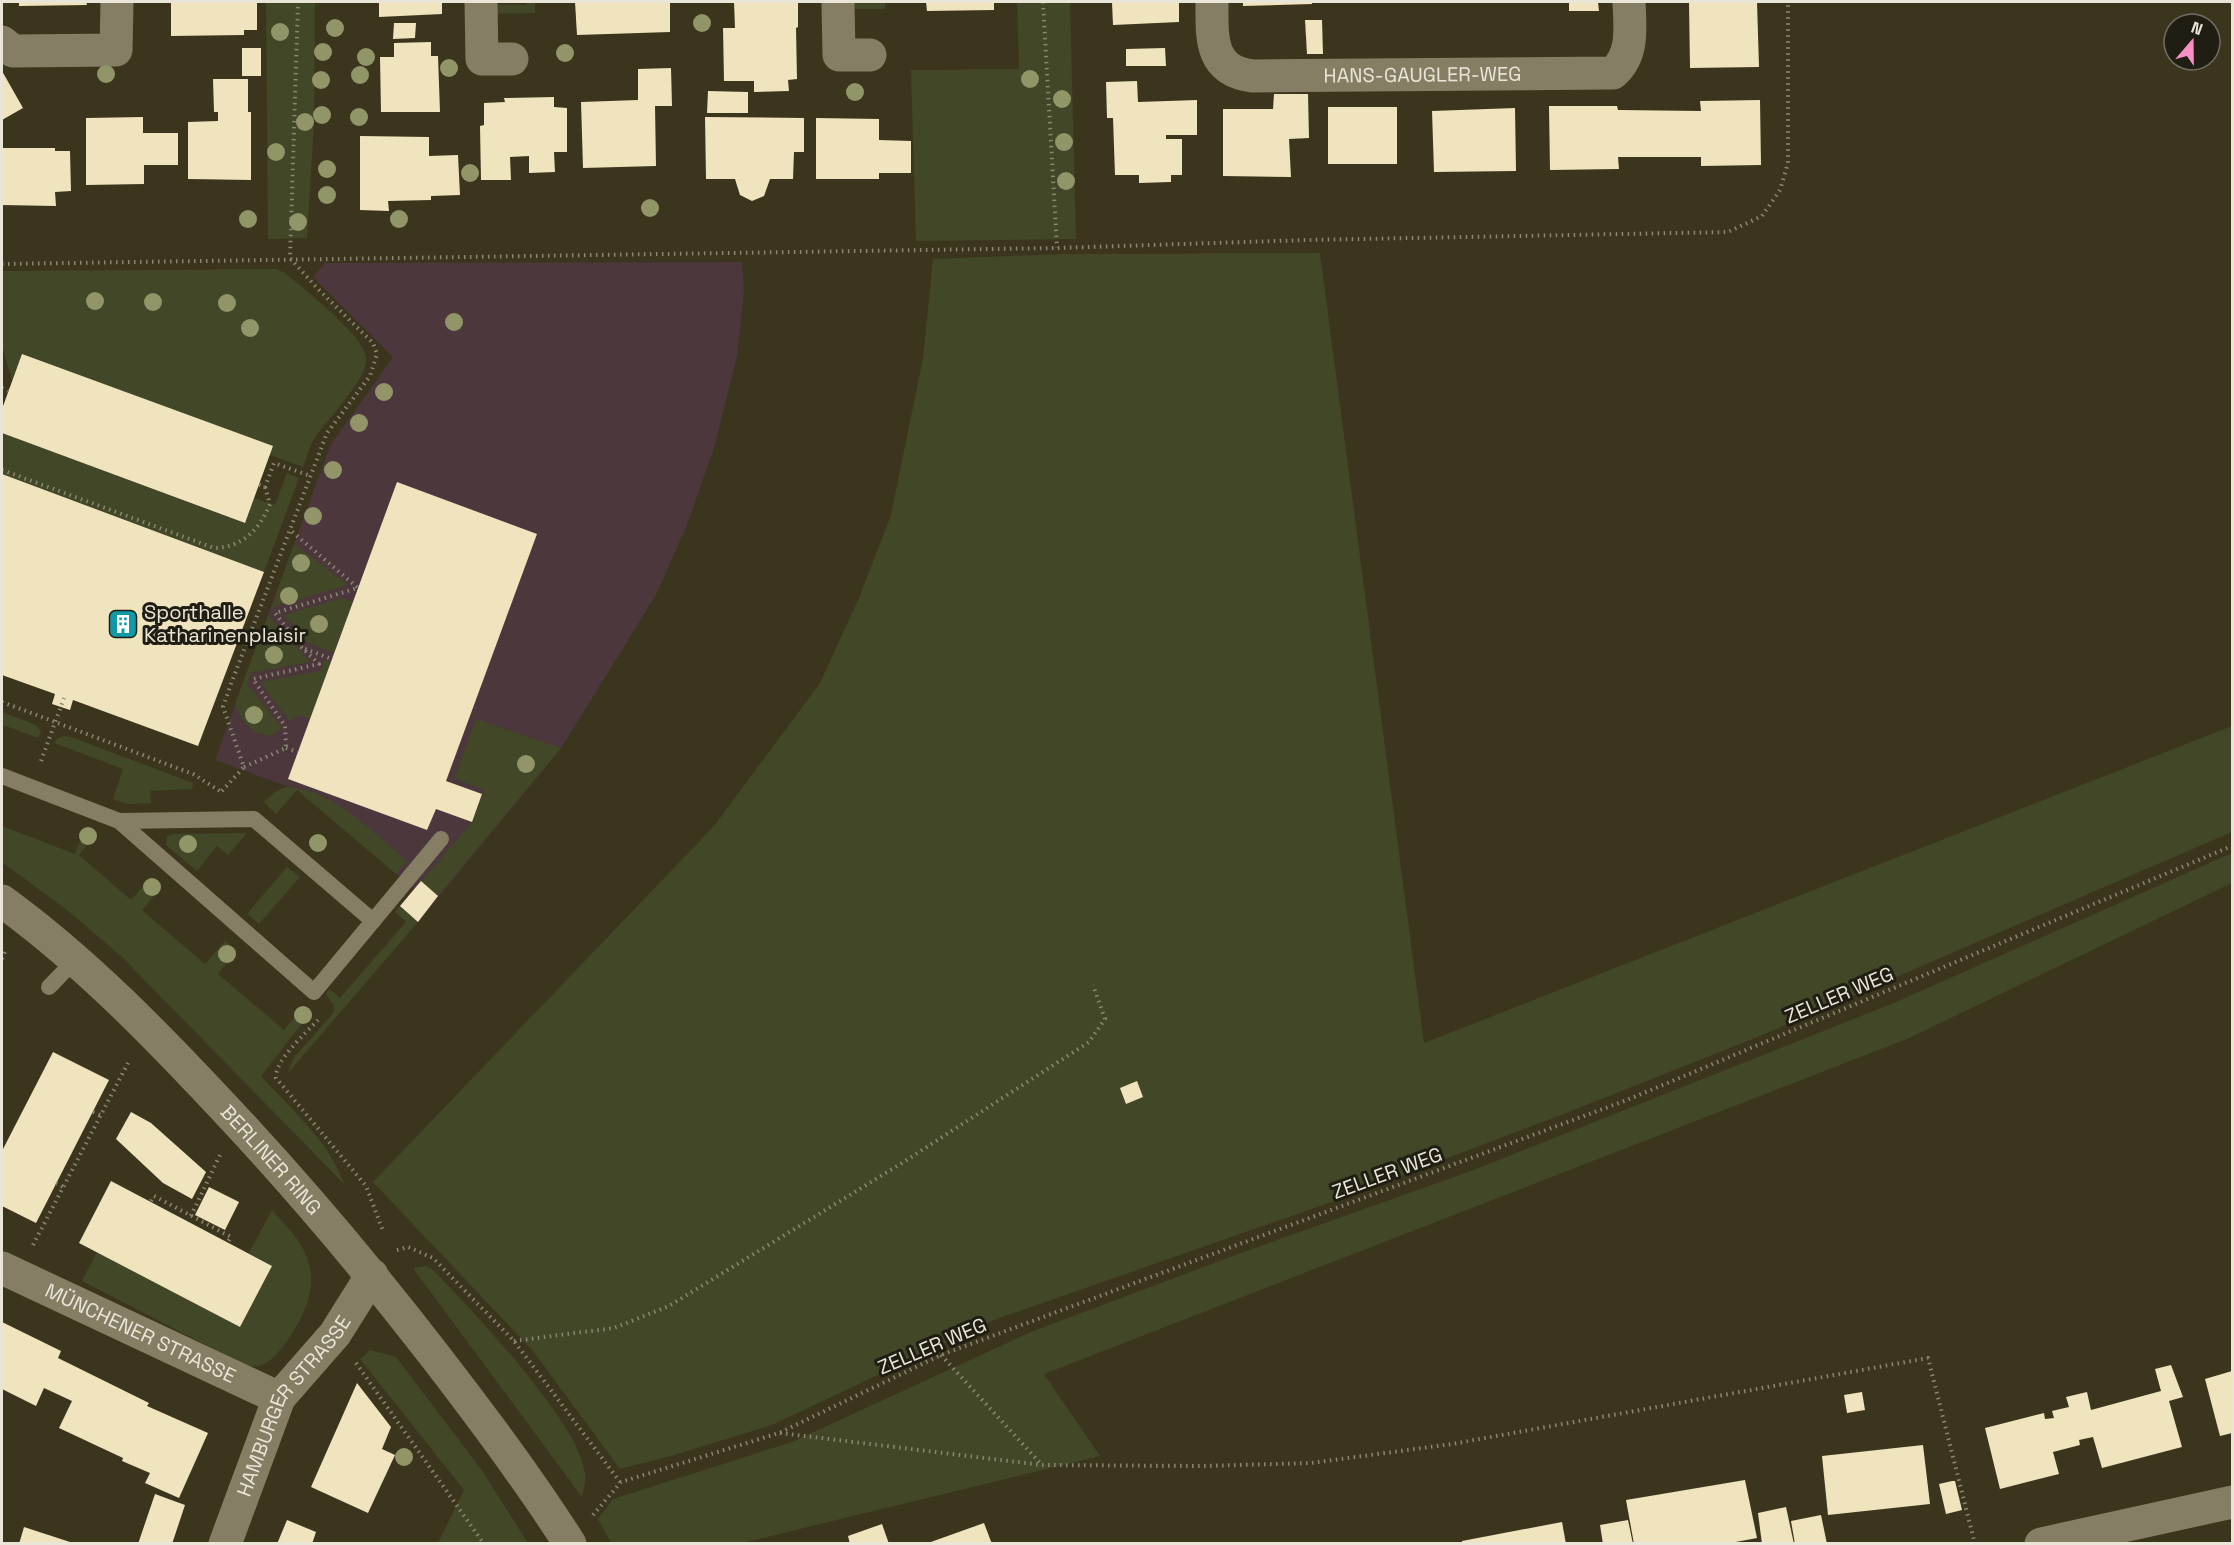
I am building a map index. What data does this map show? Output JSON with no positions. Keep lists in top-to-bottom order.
{
  "streets": {
    "street": [
      "HANS-GAUGLER-WEG",
      "BERLINER RING",
      "MÜNCHENER STRASSE",
      "HAMBURGER STRASSE"
    ],
    "path": ["ZELLER WEG"]
  },
  "crossings": [
    ["BERLINER RING", "HAMBURGER STRASSE"],
    ["MÜNCHENER STRASSE", "HAMBURGER STRASSE"]
  ],
  "places": {
    "building": ["Sporthalle Katharinenplaisir"]
  },
  "north": "top"
}
